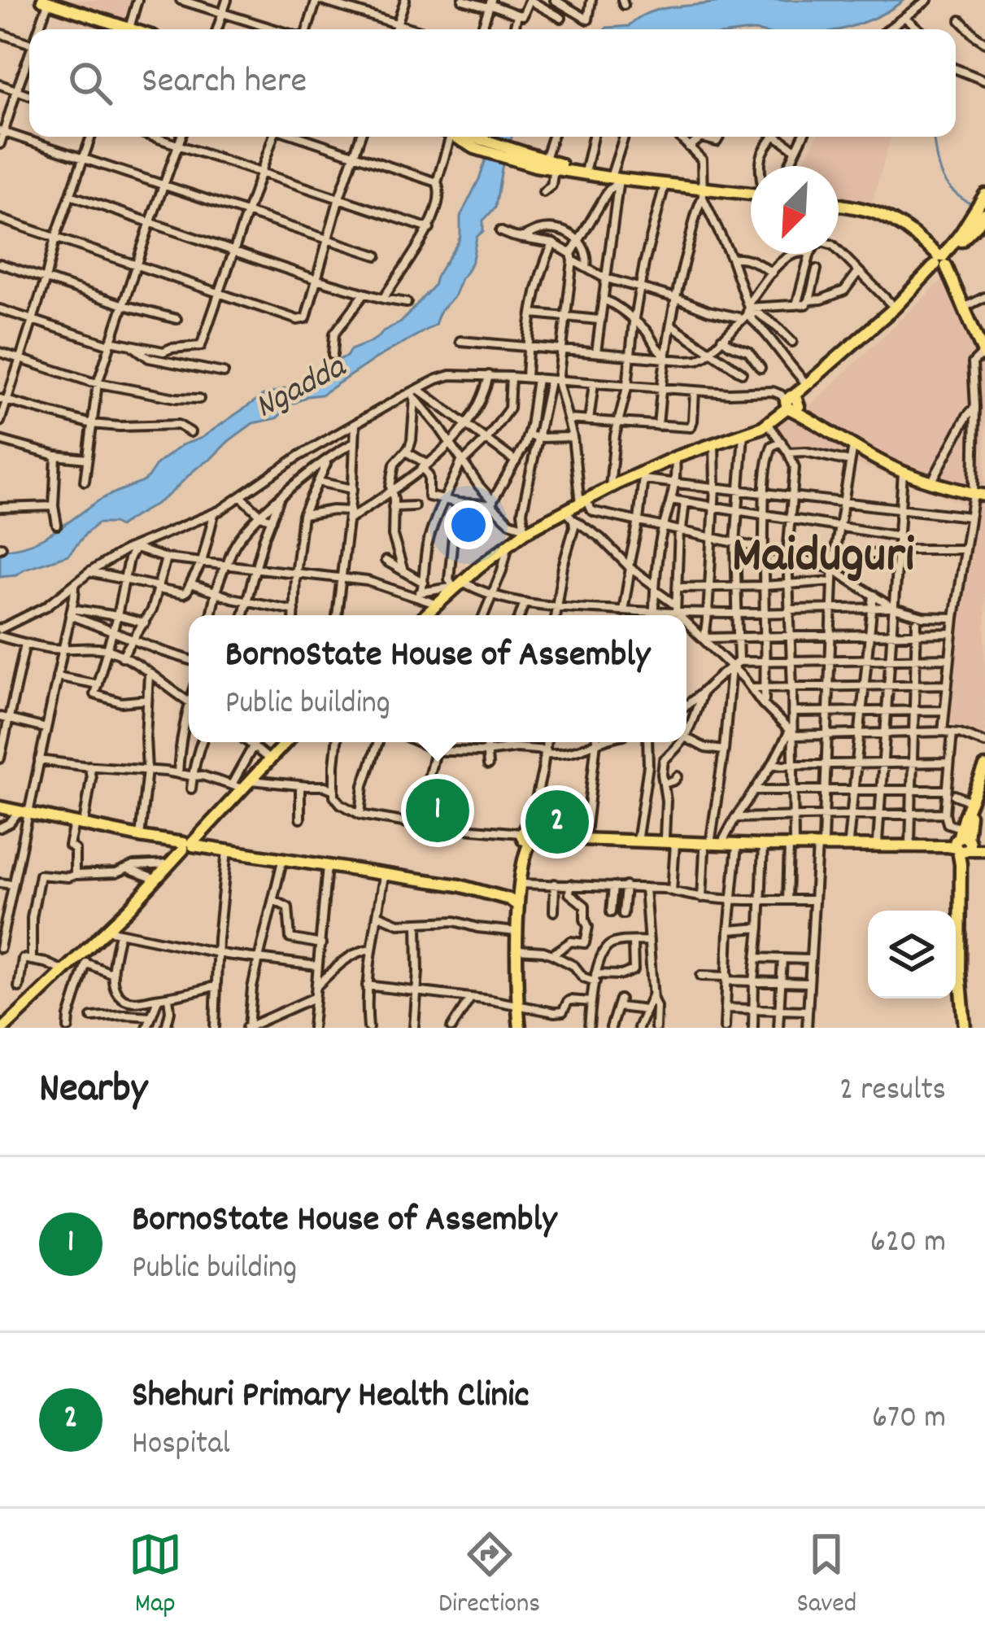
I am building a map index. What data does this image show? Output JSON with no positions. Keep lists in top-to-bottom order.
{
  "districts": ["Maiduguri"],
  "water": ["Ngadda"],
  "north": "bottom left",
  "page": {
    "search": "Search here",
    "popup": ["BornoState House of Assembly", "Public building"],
    "pins": ["1", "2"],
    "heading": ["Nearby", "2 results"],
    "list": [
      {
        "mark": "1",
        "name": "BornoState House of Assembly",
        "note": "Public building",
        "value": "620 m"
      },
      {
        "mark": "2",
        "name": "Shehuri Primary Health Clinic",
        "note": "Hospital",
        "value": "670 m"
      }
    ],
    "nav": ["Map", "Directions", "Saved"]
  }
}
